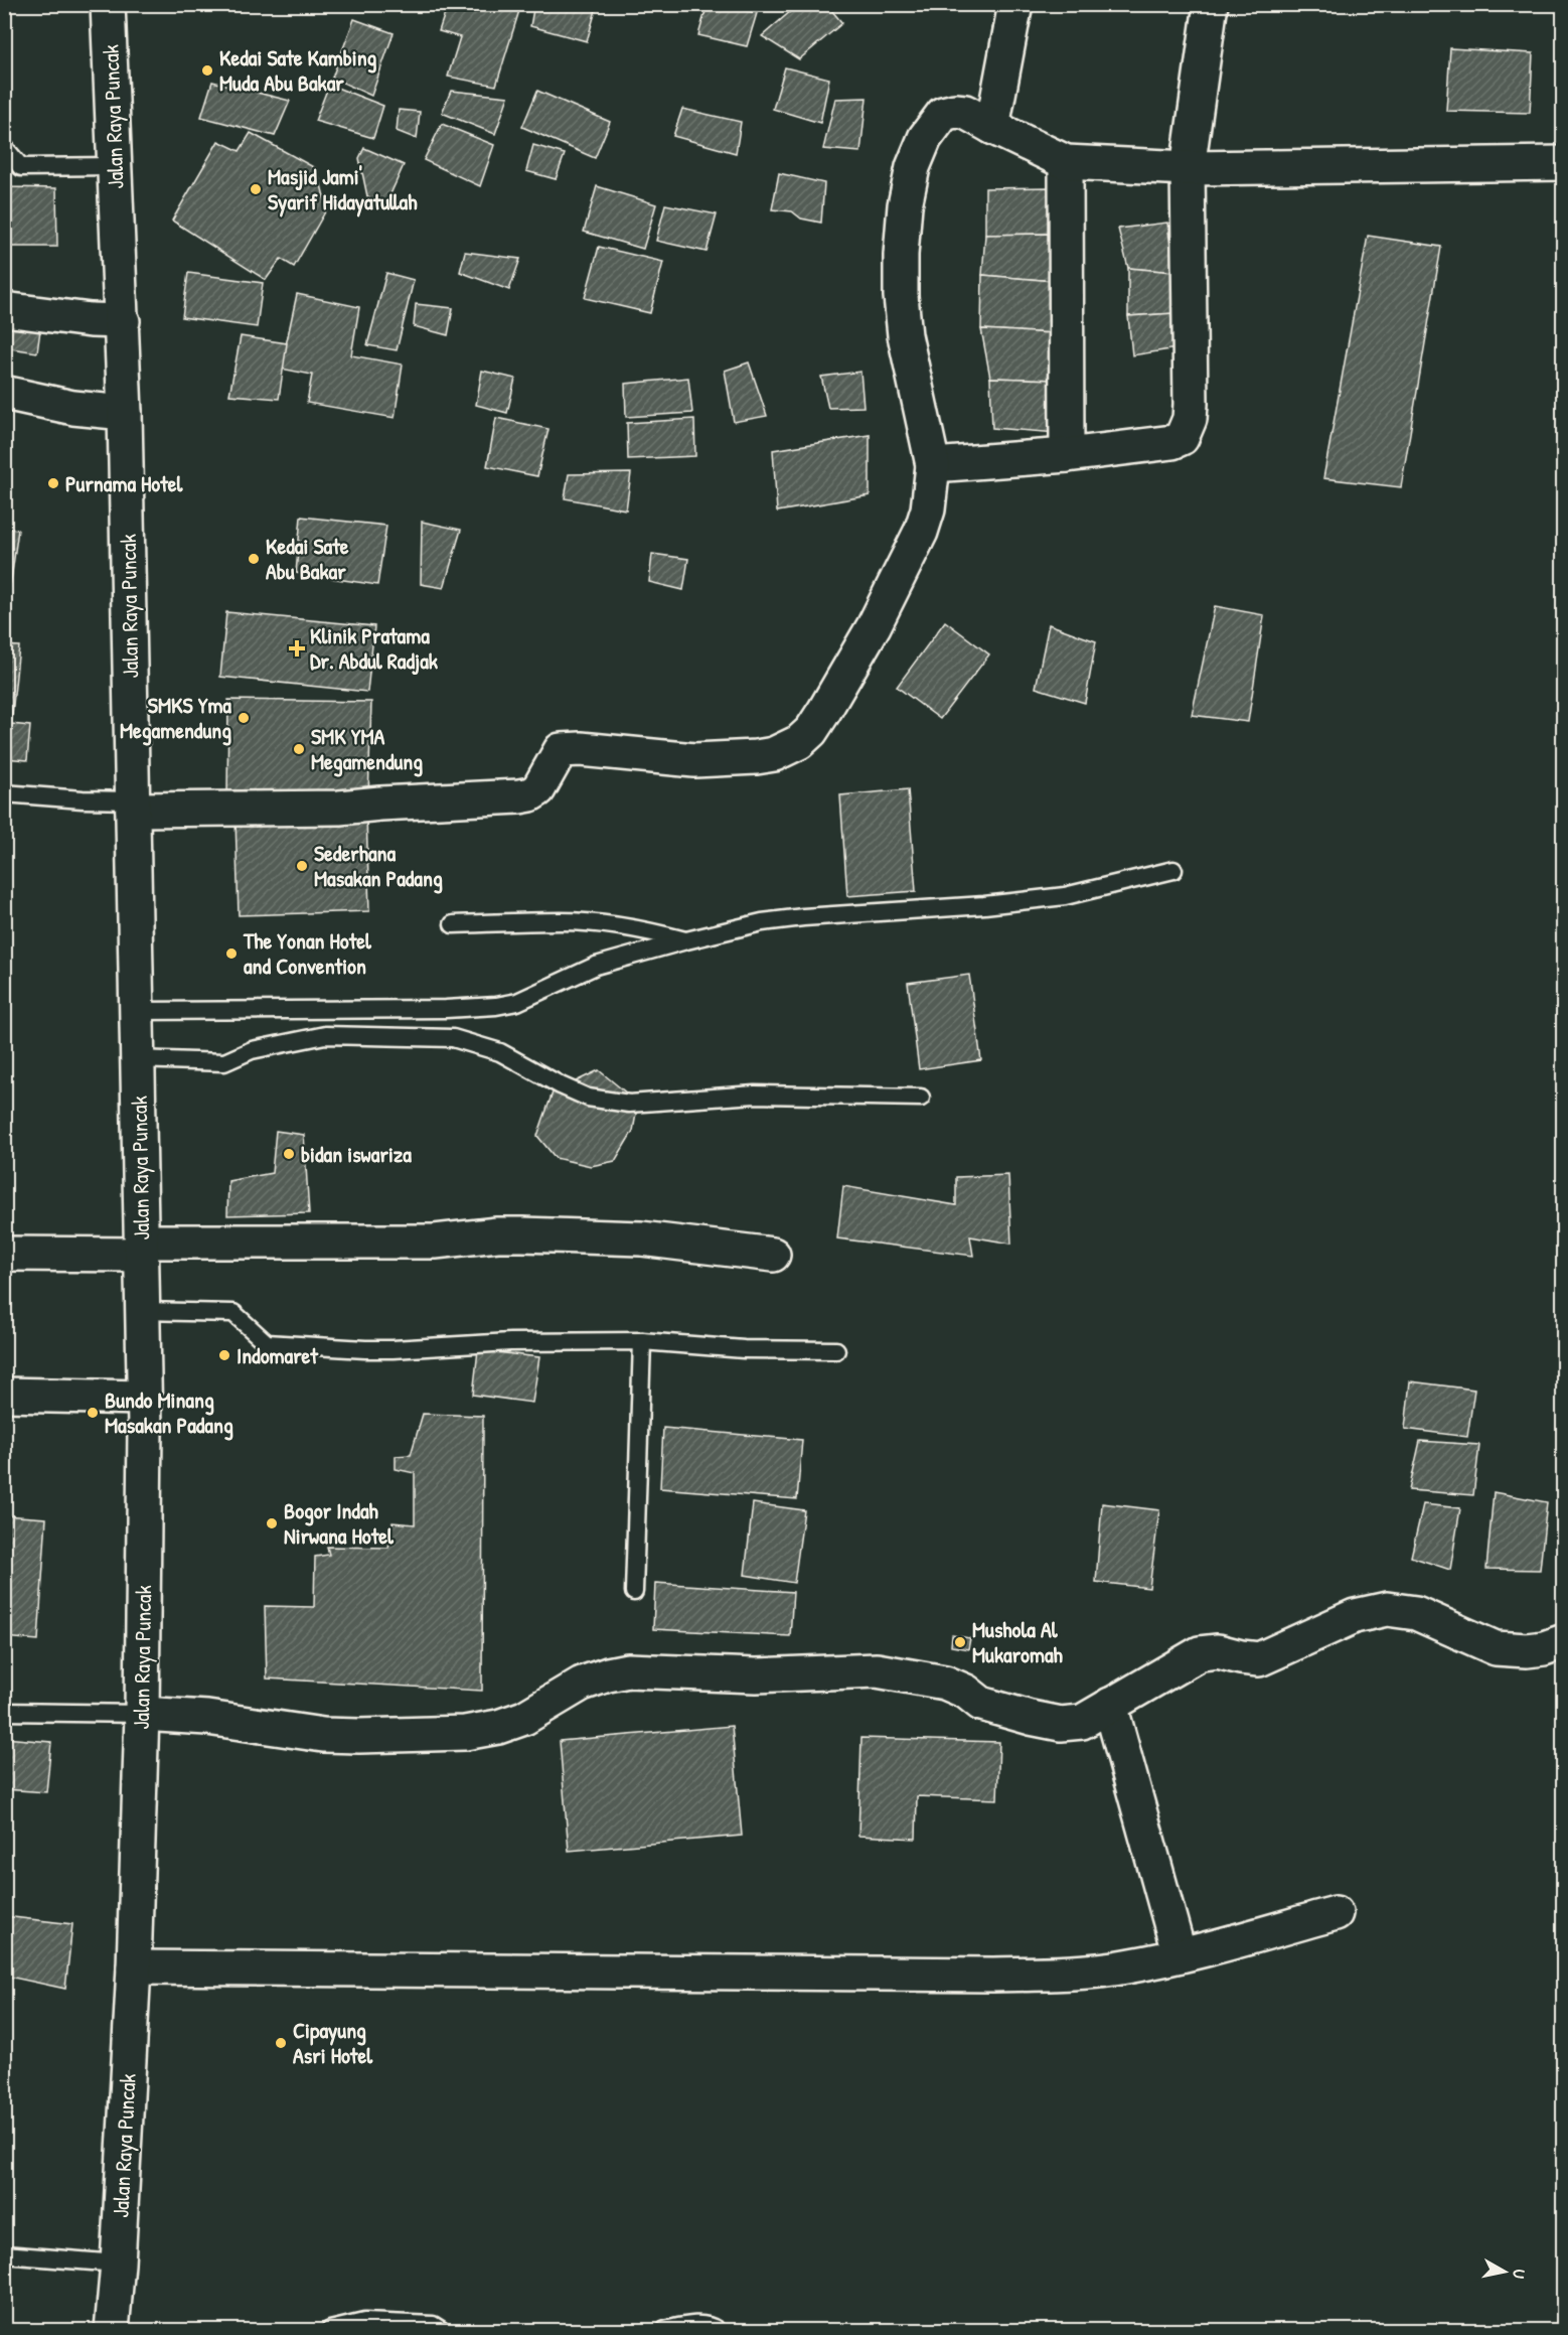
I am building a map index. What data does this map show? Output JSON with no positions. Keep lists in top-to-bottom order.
{
  "streets": {
    "main road": ["Jalan Raya Puncak"]
  },
  "places": {
    "other": [
      "Kedai Sate Kambing Muda Abu Bakar",
      "Masjid Jami' Syarif Hidayatullah",
      "Purnama Hotel",
      "Kedai Sate Abu Bakar",
      "SMKS Yma Megamendung",
      "SMK YMA Megamendung",
      "Sederhana Masakan Padang",
      "The Yonan Hotel and Convention",
      "bidan iswariza",
      "Indomaret",
      "Bundo Minang Masakan Padang",
      "Bogor Indah Nirwana Hotel",
      "Mushola Al Mukaromah",
      "Cipayung Asri Hotel"
    ],
    "health": ["Klinik Pratama Dr. Abdul Radjak"]
  },
  "north": "right"
}
